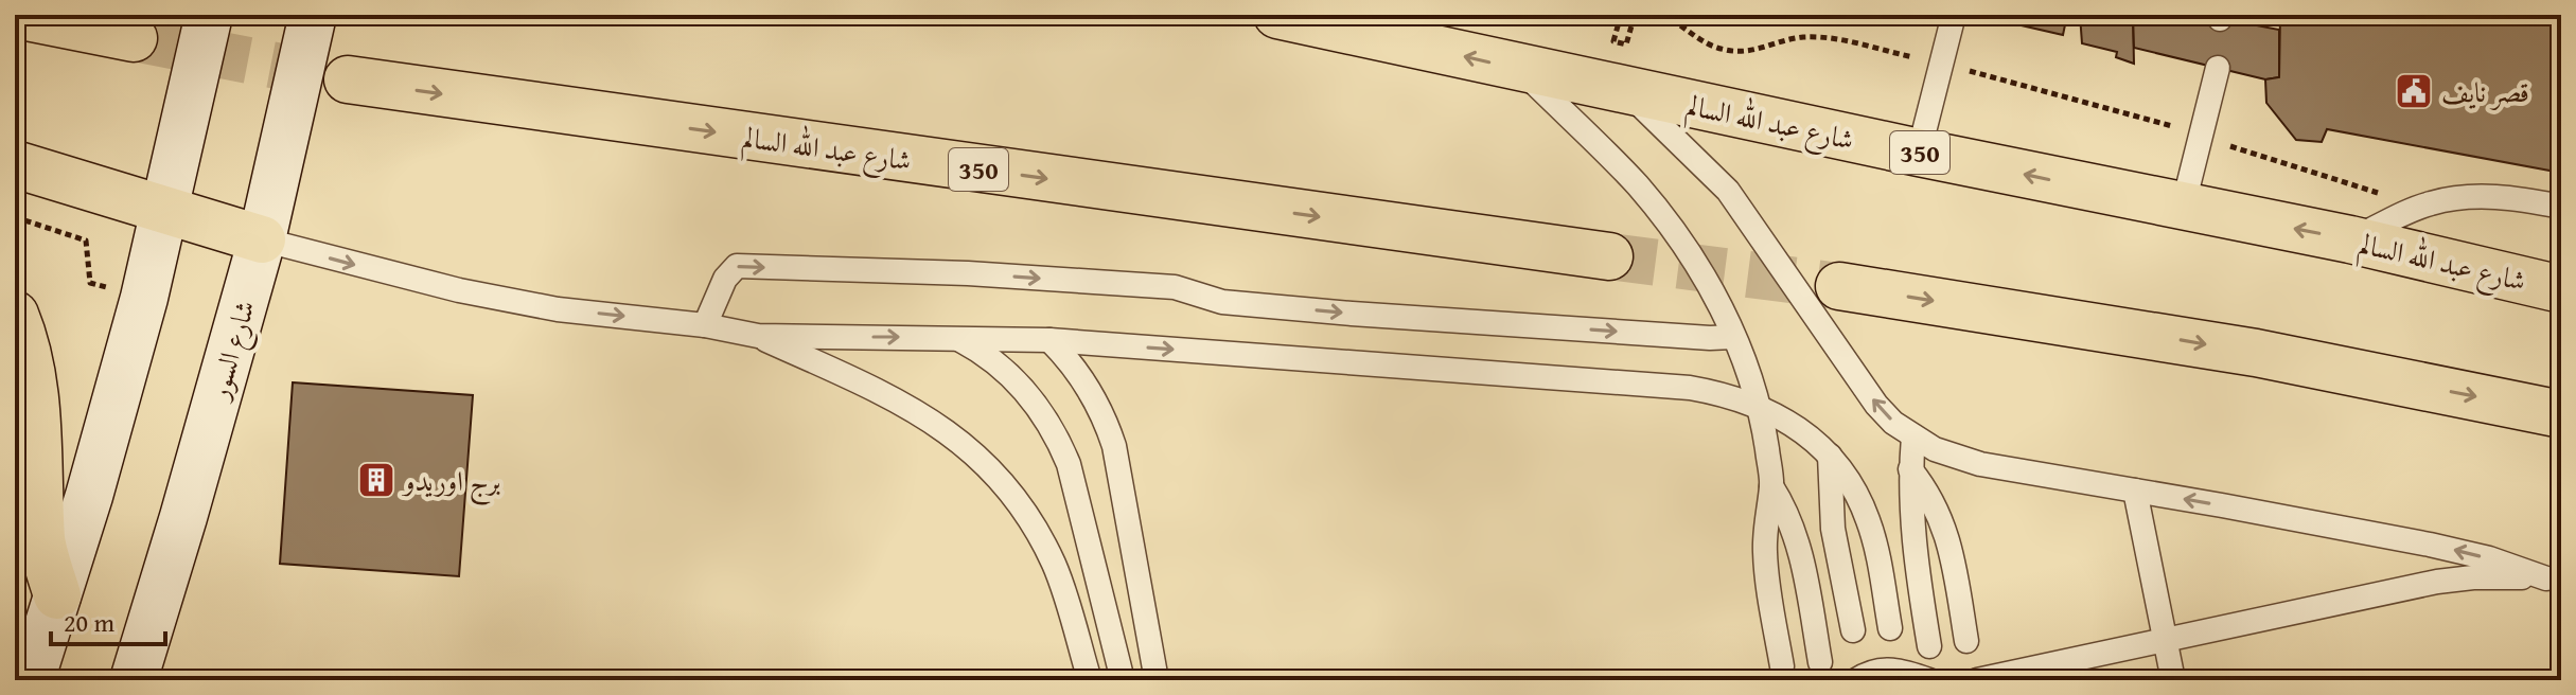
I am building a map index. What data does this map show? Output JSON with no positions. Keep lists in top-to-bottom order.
{
  "streets": {
    "main road": ["شارع عبد الله السالم", "350", "شارع السور"]
  },
  "places": {
    "public building": ["قصر نايف"],
    "building": ["برج اوريدو"]
  },
  "scale_bar": "20 m"
}
